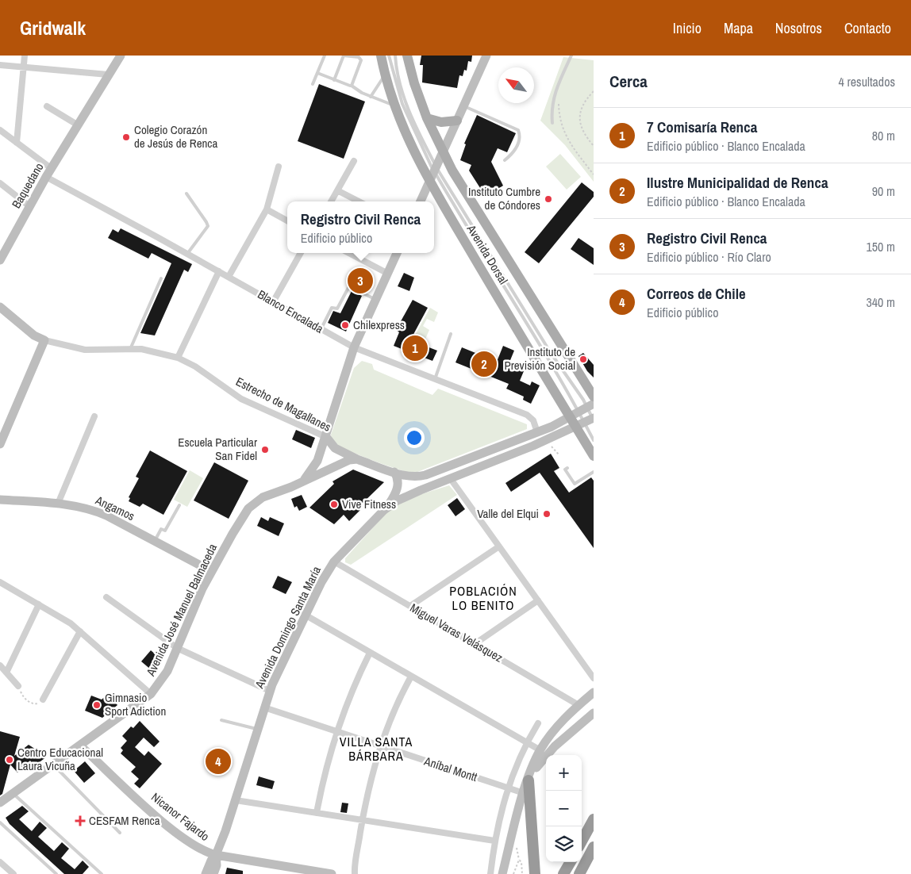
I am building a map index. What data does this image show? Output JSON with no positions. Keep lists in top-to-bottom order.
{
  "streets": {
    "main road": [
      "Baquedano",
      "Avenida Dorsal",
      "Estrecho de Magallanes",
      "Angamos",
      "Avenida José Manuel Balmaceda",
      "Avenida Domingo Santa María",
      "Nicanor Fajardo"
    ],
    "street": ["Blanco Encalada", "Miguel Varas Velásquez", "Aníbal Montt"]
  },
  "crossings": [
    ["Baquedano", "Blanco Encalada"],
    ["Avenida Dorsal", "Avenida Domingo Santa María"],
    ["Estrecho de Magallanes", "Avenida José Manuel Balmaceda"],
    ["Angamos", "Avenida José Manuel Balmaceda"],
    ["Avenida José Manuel Balmaceda", "Nicanor Fajardo"],
    ["Avenida Domingo Santa María", "Miguel Varas Velásquez"],
    ["Avenida Domingo Santa María", "Aníbal Montt"],
    ["Avenida Domingo Santa María", "Nicanor Fajardo"]
  ],
  "districts": ["POBLACIÓN LO BENITO", "VILLA SANTA BÁRBARA"],
  "places": {
    "other": [
      "Colegio Corazón de Jesús de Renca",
      "Instituto Cumbre de Cóndores",
      "Chilexpress",
      "Instituto de Previsión Social",
      "Escuela Particular San Fidel",
      "Vive Fitness",
      "Valle del Elqui",
      "Gimnasio Sport Adiction",
      "Centro Educacional Laura Vicuña"
    ],
    "health": ["CESFAM Renca"]
  },
  "north": "top left",
  "page": {
    "header": "Gridwalk",
    "nav": [
      "Inicio",
      "Mapa",
      "Nosotros",
      "Contacto"
    ],
    "heading": ["Cerca", "4 resultados"],
    "list": [
      {
        "mark": "1",
        "name": "7 Comisaría Renca",
        "note": "Edificio público · Blanco Encalada",
        "value": "80 m"
      },
      {
        "mark": "2",
        "name": "Ilustre Municipalidad de Renca",
        "note": "Edificio público · Blanco Encalada",
        "value": "90 m"
      },
      {
        "mark": "3",
        "name": "Registro Civil Renca",
        "note": "Edificio público · Río Claro",
        "value": "150 m"
      },
      {
        "mark": "4",
        "name": "Correos de Chile",
        "note": "Edificio público",
        "value": "340 m"
      }
    ],
    "popup": ["Registro Civil Renca", "Edificio público"],
    "pins": [
      "3",
      "1",
      "2",
      "4"
    ],
    "map_buttons": ["+", "−"]
  }
}
